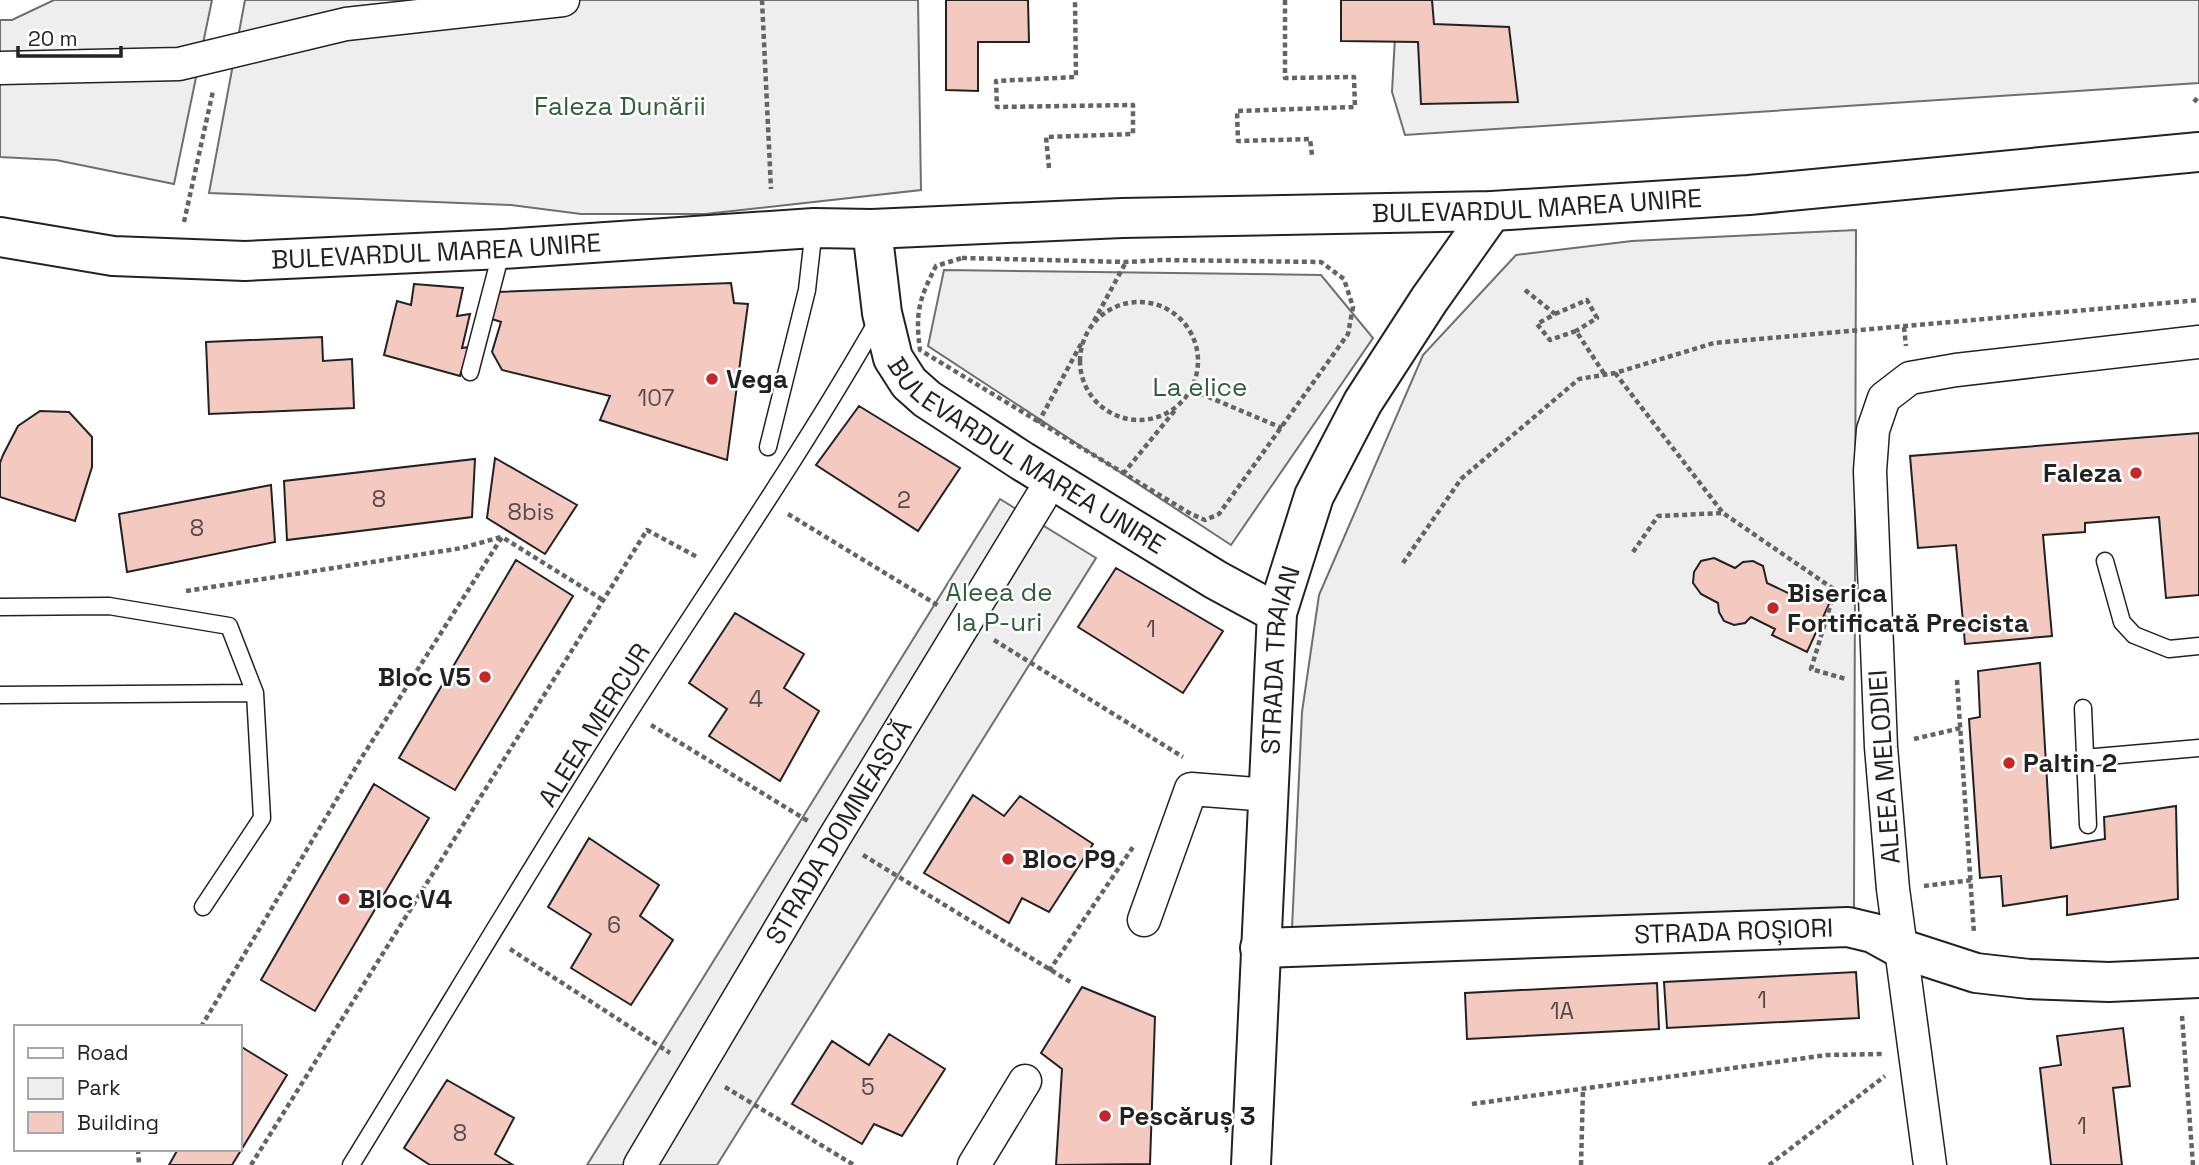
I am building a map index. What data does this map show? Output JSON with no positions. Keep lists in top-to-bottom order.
{
  "streets": {
    "main road": ["BULEVARDUL MAREA UNIRE", "STRADA TRAIAN", "STRADA ROȘIORI"],
    "street": ["ALEEA MELODIEI", "STRADA DOMNEASCĂ"],
    "lane": ["ALEEA MERCUR"]
  },
  "crossings": [
    ["BULEVARDUL MAREA UNIRE", "STRADA TRAIAN"],
    ["BULEVARDUL MAREA UNIRE", "ALEEA MERCUR"],
    ["STRADA TRAIAN", "STRADA ROȘIORI"],
    ["ALEEA MELODIEI", "STRADA ROȘIORI"]
  ],
  "parks": ["Faleza Dunării", "La elice", "Aleea de la P-uri"],
  "places": [
    "Vega",
    "Faleza",
    "Biserica Fortificată Precista",
    "Bloc V5",
    "Paltin 2",
    "Bloc P9",
    "Bloc V4",
    "Pescăruș 3"
  ],
  "house_numbers": [
    "107",
    "8",
    "2",
    "8bis",
    "8",
    "1",
    "4",
    "6",
    "1",
    "1A",
    "5",
    "1",
    "8"
  ],
  "legend": ["Road", "Park", "Building"],
  "scale_bar": "20 m"
}
